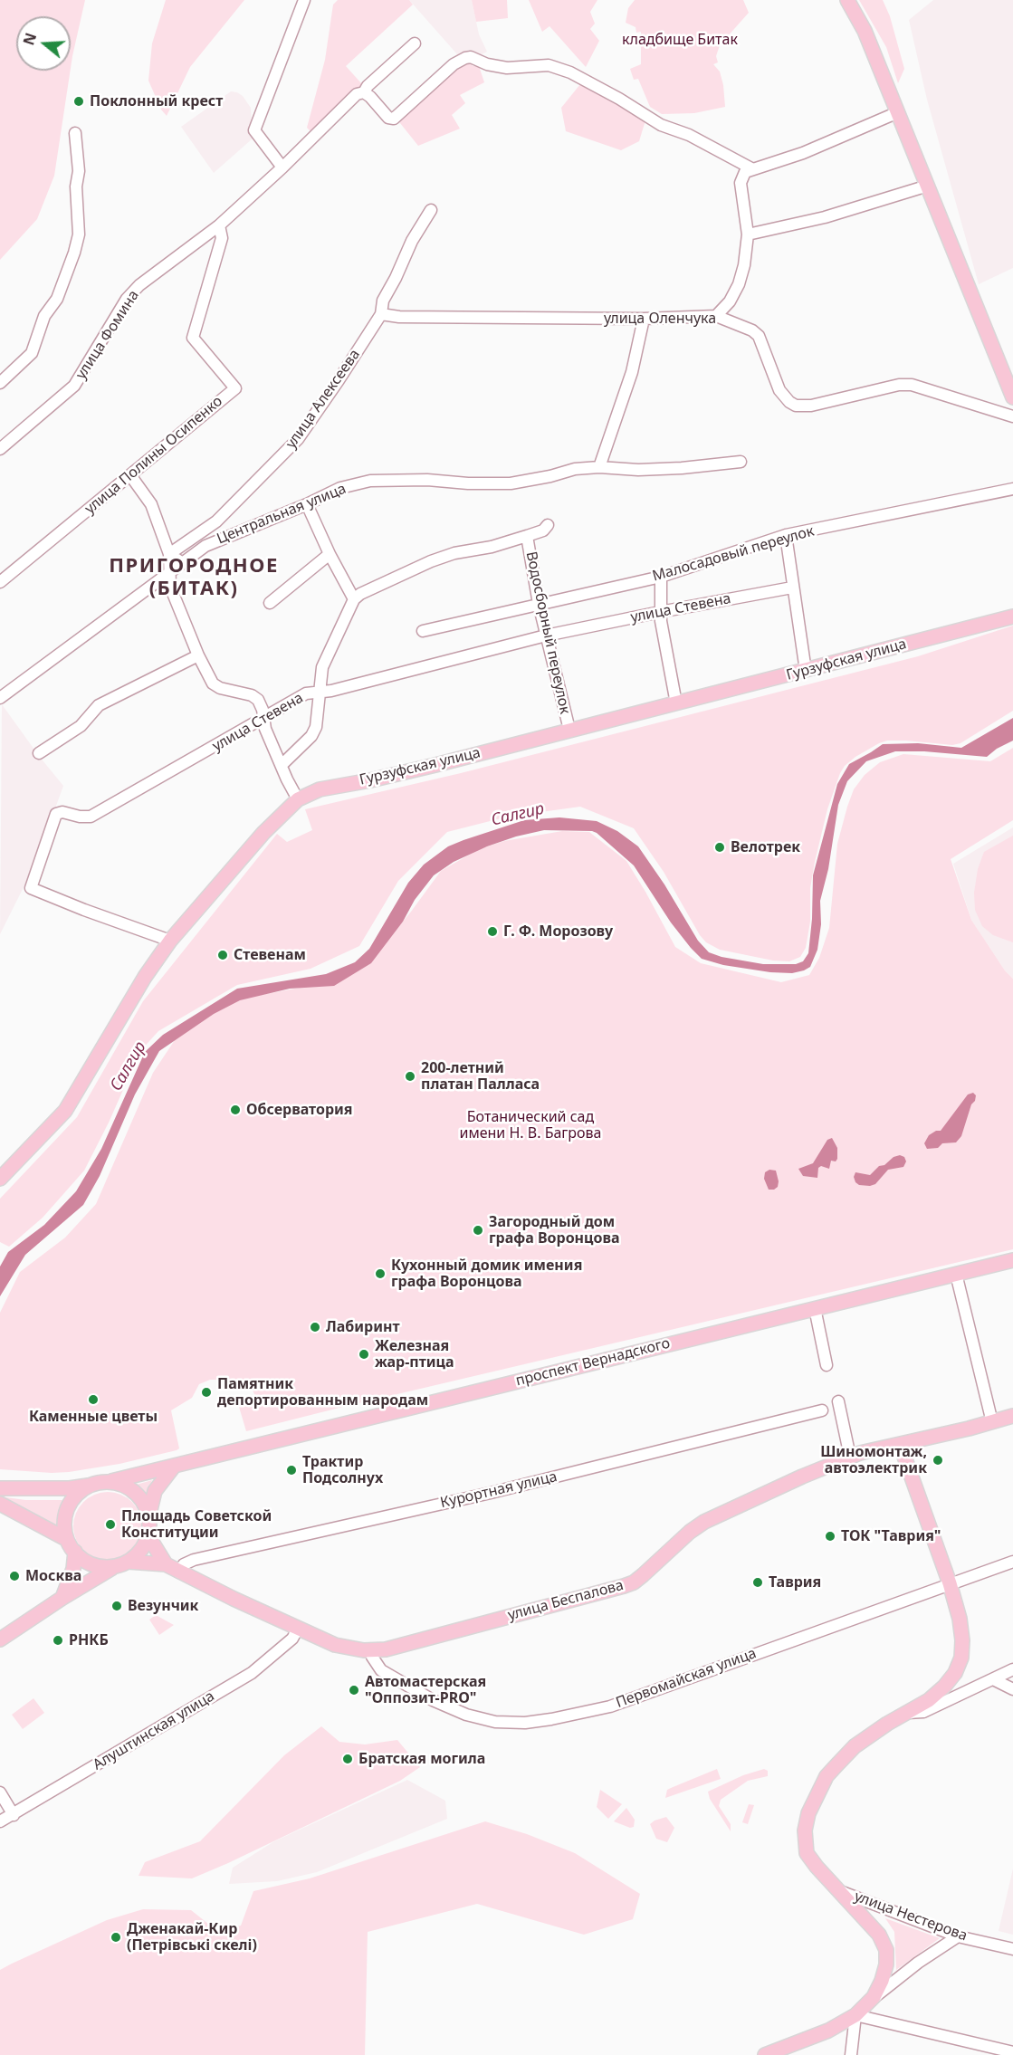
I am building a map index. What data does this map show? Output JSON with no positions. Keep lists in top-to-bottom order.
{
  "streets": {
    "main road": ["Гурзуфская улица", "проспект Вернадского", "улица Беспалова"],
    "street": [
      "улица Оленчука",
      "улица Фомина",
      "улица Алексеева",
      "улица Полины Осипенко",
      "Центральная улица",
      "Малосадовый переулок",
      "улица Стевена",
      "Водосборный переулок",
      "Курортная улица",
      "Первомайская улица",
      "Алуштинская улица",
      "улица Нестерова"
    ]
  },
  "crossings": [
    ["улица Оленчука", "улица Алексеева"],
    ["улица Фомина", "улица Полины Осипенко"],
    ["Малосадовый переулок", "Водосборный переулок"],
    ["улица Стевена", "Водосборный переулок"],
    ["улица Стевена", "Гурзуфская улица"],
    ["Водосборный переулок", "Гурзуфская улица"],
    ["проспект Вернадского", "улица Беспалова"],
    ["Курортная улица", "улица Беспалова"],
    ["улица Беспалова", "Первомайская улица"],
    ["улица Беспалова", "Алуштинская улица"]
  ],
  "districts": ["ПРИГОРОДНОЕ (БИТАК)"],
  "water": ["Салгир"],
  "parks": ["кладбище Битак", "Ботанический сад имени Н. В. Багрова"],
  "places": [
    "Поклонный крест",
    "Велотрек",
    "Г. Ф. Морозову",
    "Стевенам",
    "200-летний платан Палласа",
    "Обсерватория",
    "Загородный дом графа Воронцова",
    "Кухонный домик имения графа Воронцова",
    "Лабиринт",
    "Железная жар-птица",
    "Памятник депортированным народам",
    "Каменные цветы",
    "Шиномонтаж, автоэлектрик",
    "Трактир Подсолнух",
    "Площадь Советской Конституции",
    "ТОК \"Таврия\"",
    "Москва",
    "Таврия",
    "Везунчик",
    "РНКБ",
    "Автомастерская \"Оппозит-PRO\"",
    "Братская могила",
    "Дженакай-Кир (Петрівські скелі)"
  ],
  "north": "left"
}
